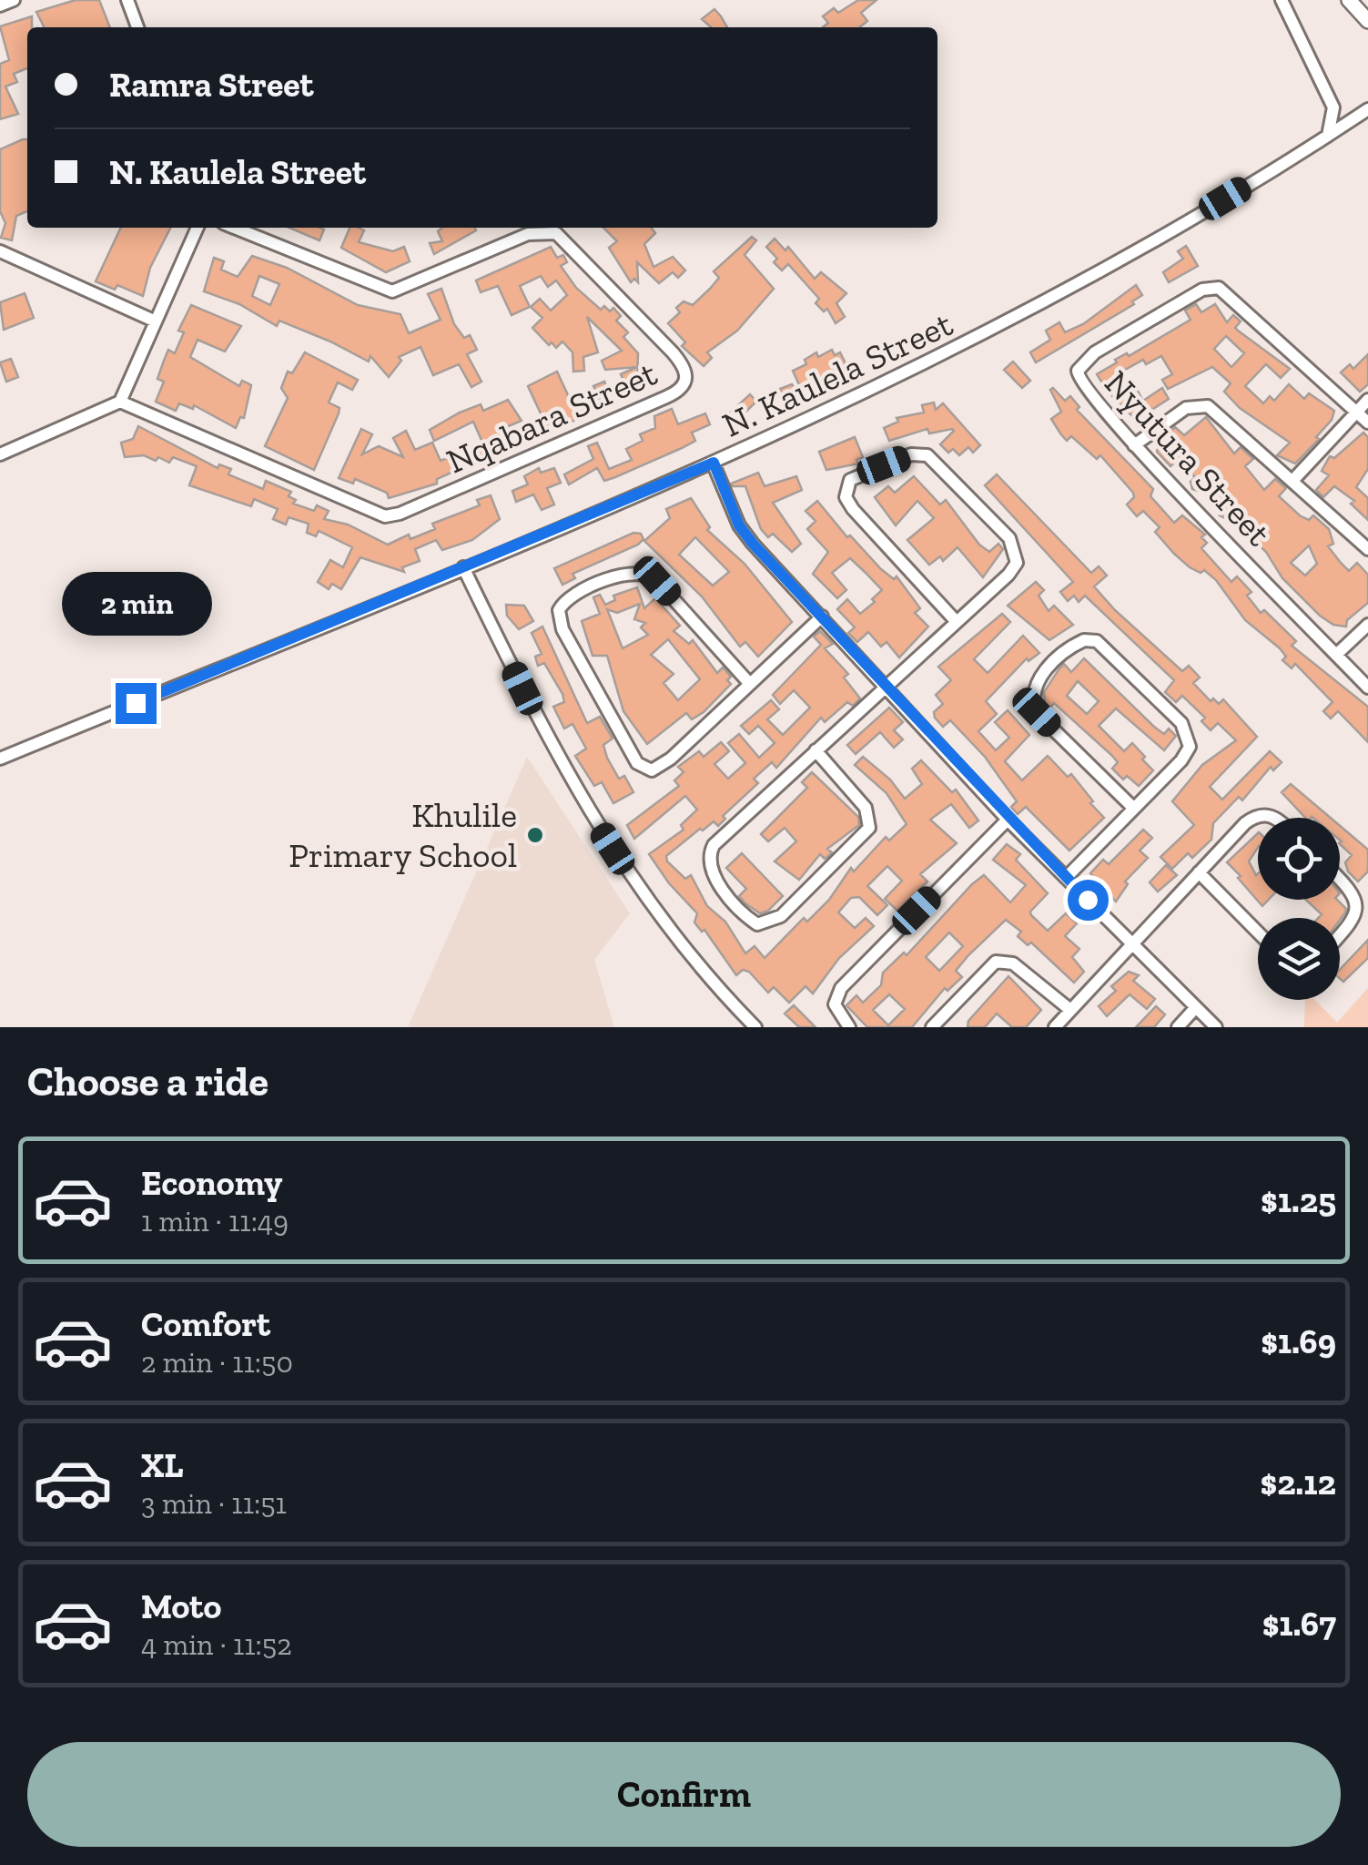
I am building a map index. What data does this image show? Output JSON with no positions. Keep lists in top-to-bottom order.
{
  "streets": {
    "street": ["N. Kaulela Street", "Nqabara Street", "Nyutura Street"]
  },
  "places": ["Khulile Primary School"],
  "page": {
    "banner": ["Ramra Street", "N. Kaulela Street"],
    "bubble": "2 min",
    "heading": "Choose a ride",
    "list": [
      {
        "name": "Economy",
        "note": "1 min · 11:49",
        "value": "$1.25"
      },
      {
        "name": "Comfort",
        "note": "2 min · 11:50",
        "value": "$1.69"
      },
      {
        "name": "XL",
        "note": "3 min · 11:51",
        "value": "$2.12"
      },
      {
        "name": "Moto",
        "note": "4 min · 11:52",
        "value": "$1.67"
      }
    ],
    "buttons": "Confirm"
  }
}
